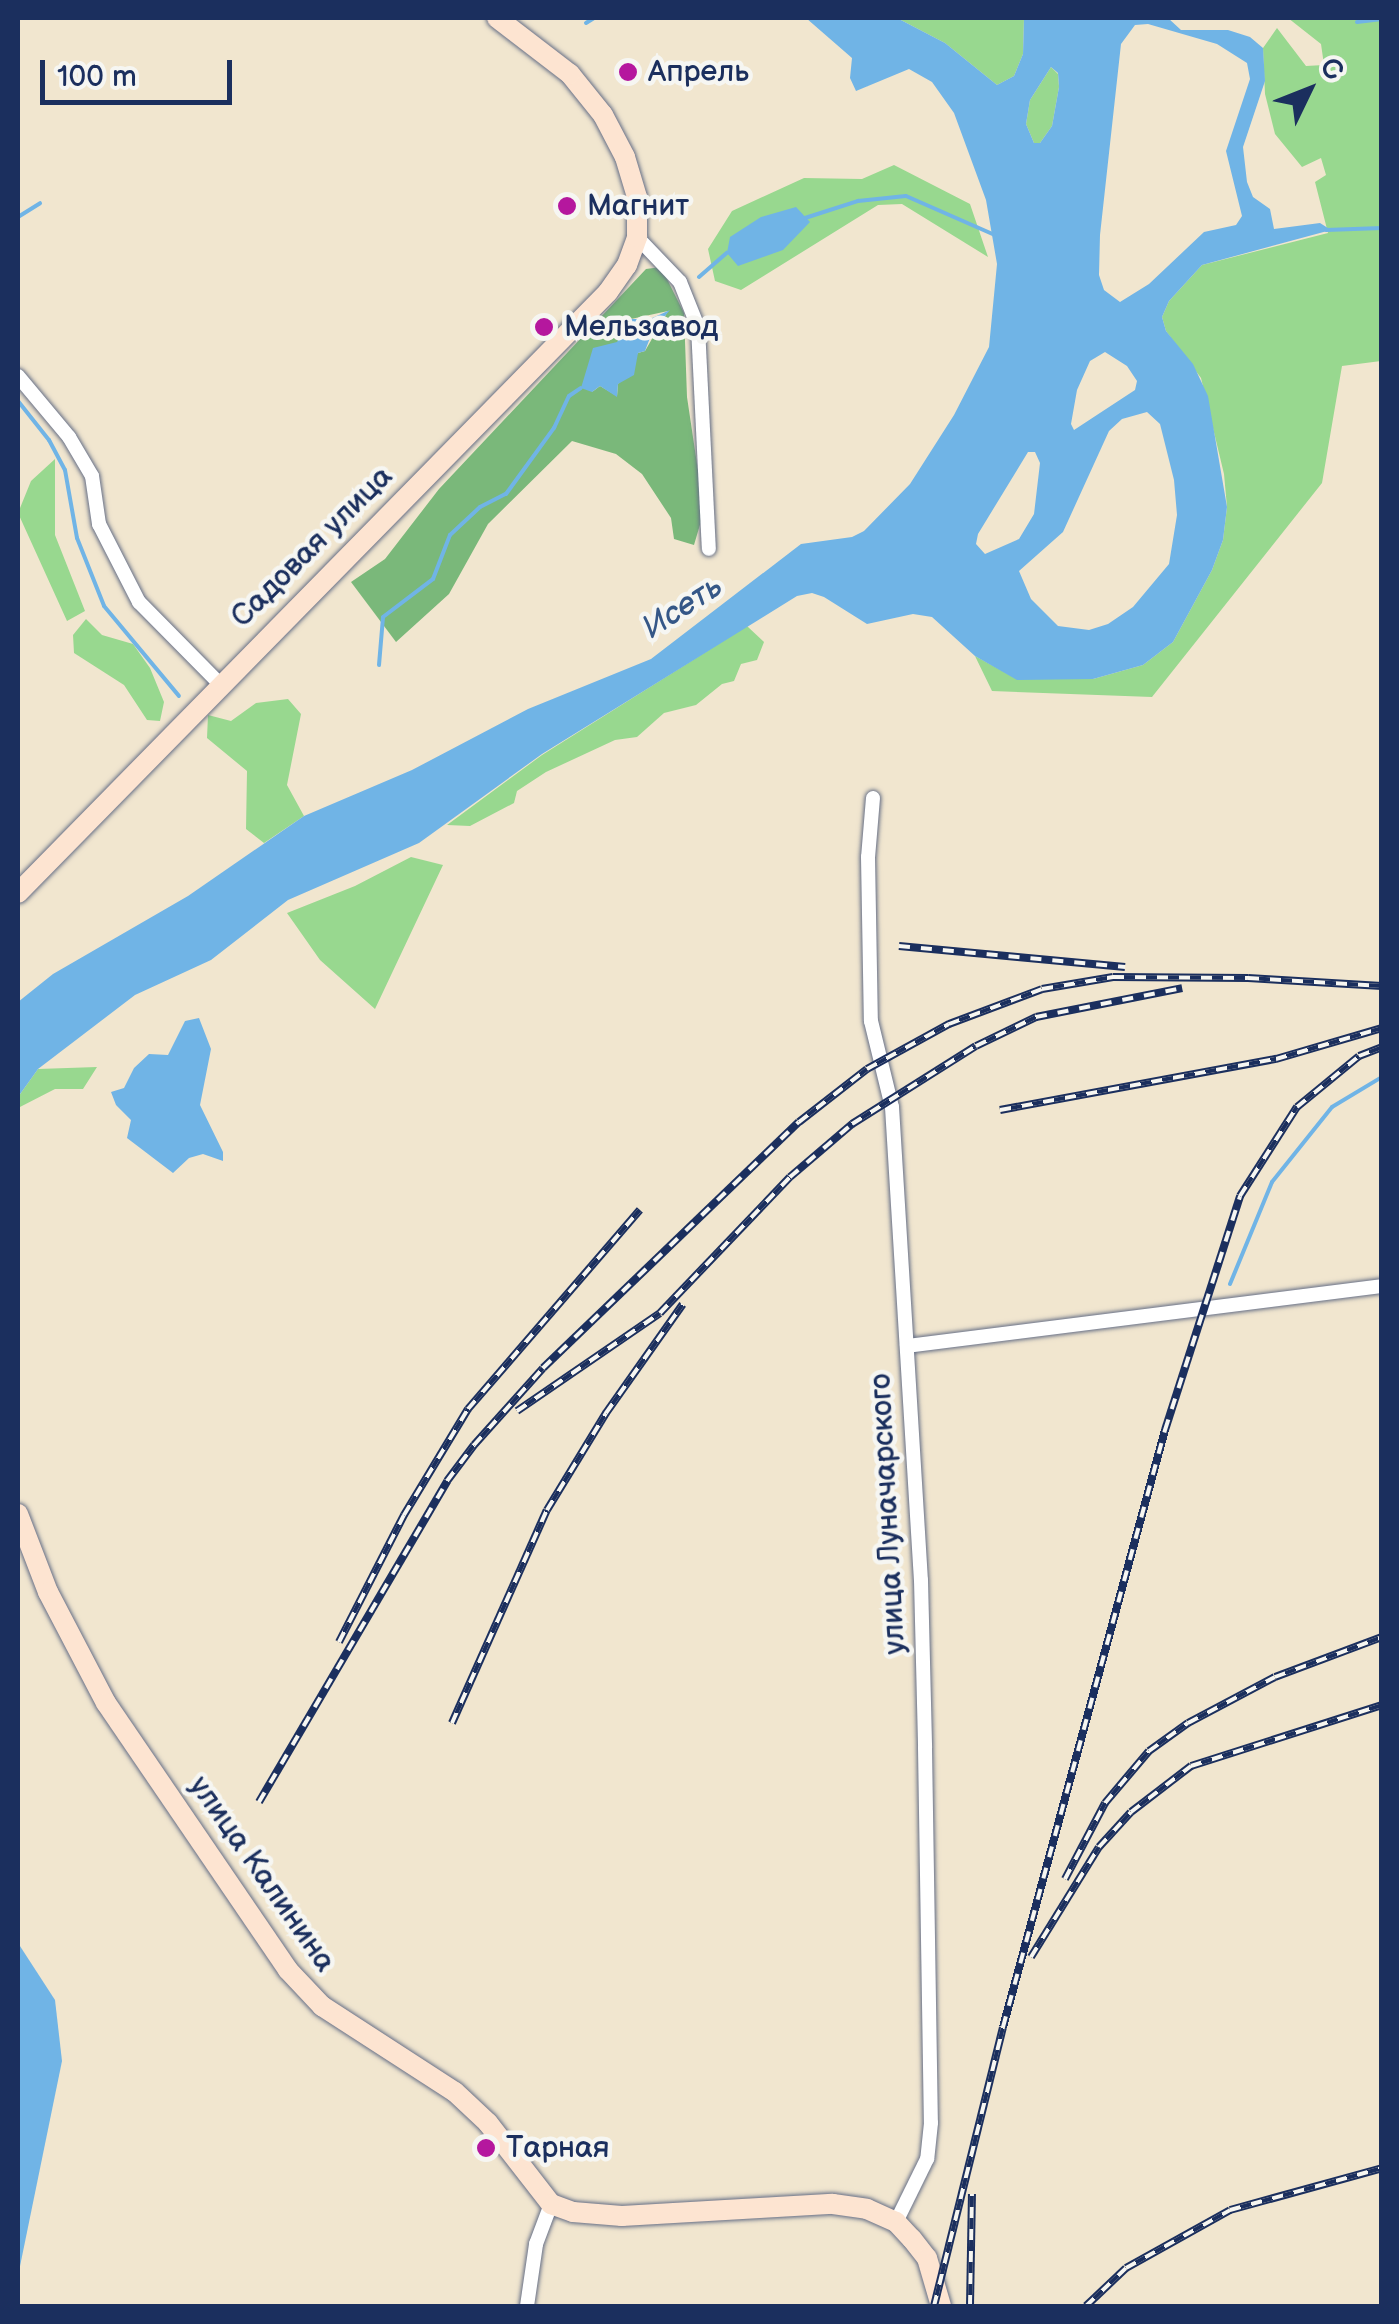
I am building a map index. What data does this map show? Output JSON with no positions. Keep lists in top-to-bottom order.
{
  "streets": {
    "main road": ["Садовая улица", "улица Калинина"],
    "street": ["улица Луначарского"]
  },
  "water": ["Исеть"],
  "places": [
    "Апрель",
    "Магнит",
    "Мельзавод",
    "Тарная"
  ],
  "scale_bar": "100 m",
  "north": "top right"
}
